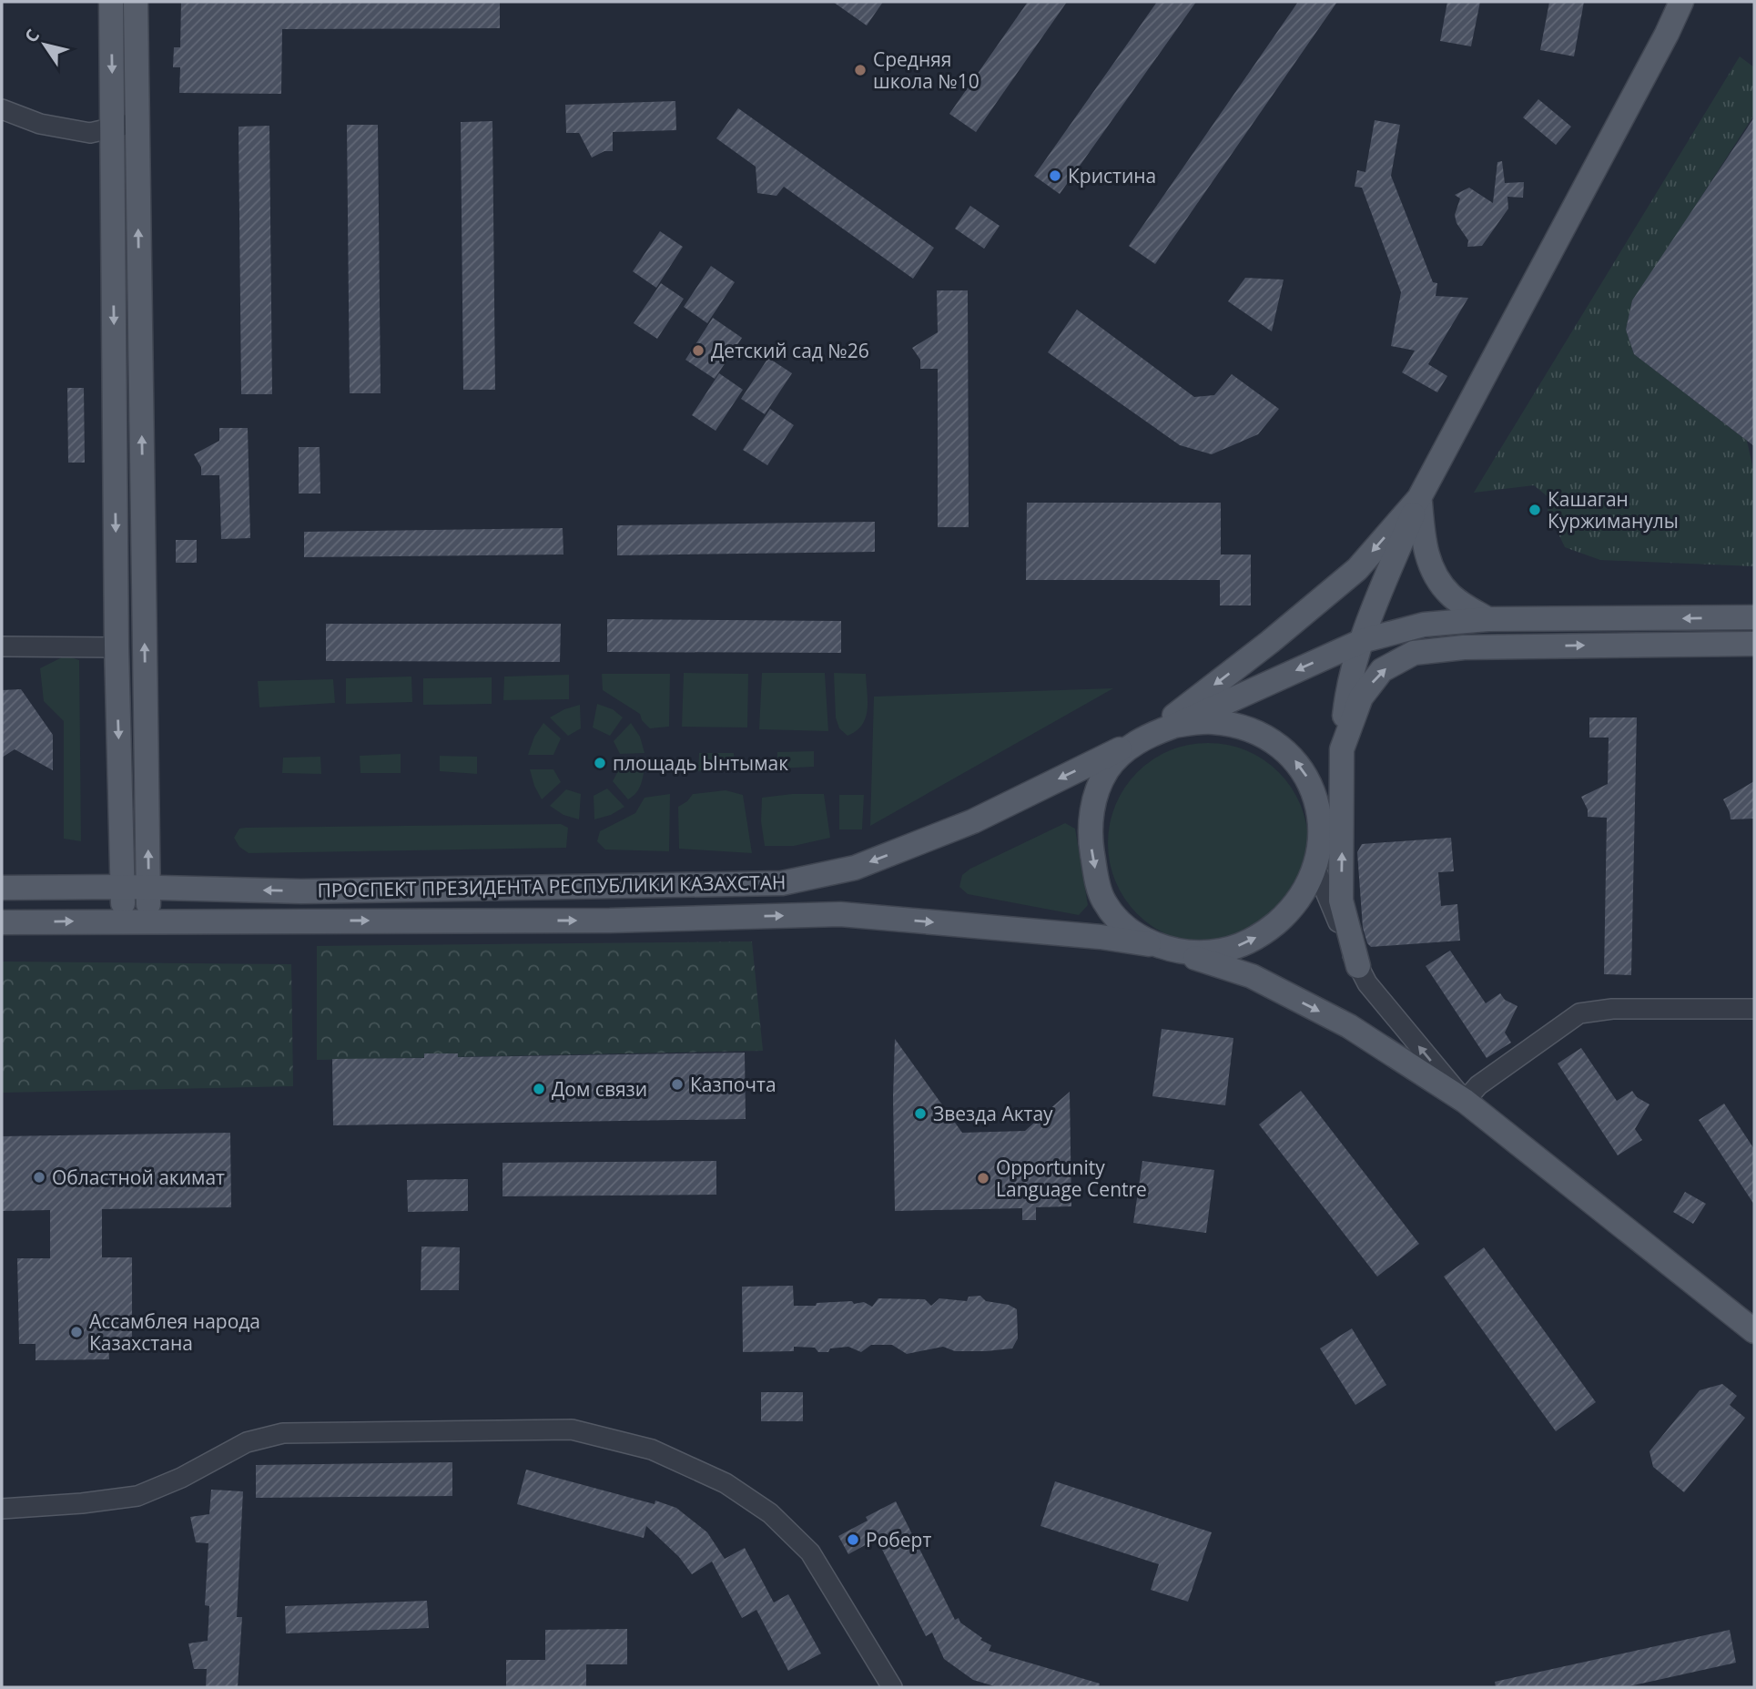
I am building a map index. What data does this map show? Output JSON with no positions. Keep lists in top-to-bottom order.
{
  "streets": {
    "main road": ["ПРОСПЕКТ ПРЕЗИДЕНТА РЕСПУБЛИКИ КАЗАХСТАН"]
  },
  "places": [
    "Средняя школа №10",
    "Кристина",
    "Детский сад №26",
    "Кашаган Куржиманулы",
    "площадь Ынтымак",
    "Казпочта",
    "Дом связи",
    "Звезда Актау",
    "Областной акимат",
    "Opportunity Language Centre",
    "Ассамблея народа Казахстана",
    "Роберт"
  ],
  "north": "top left"
}
